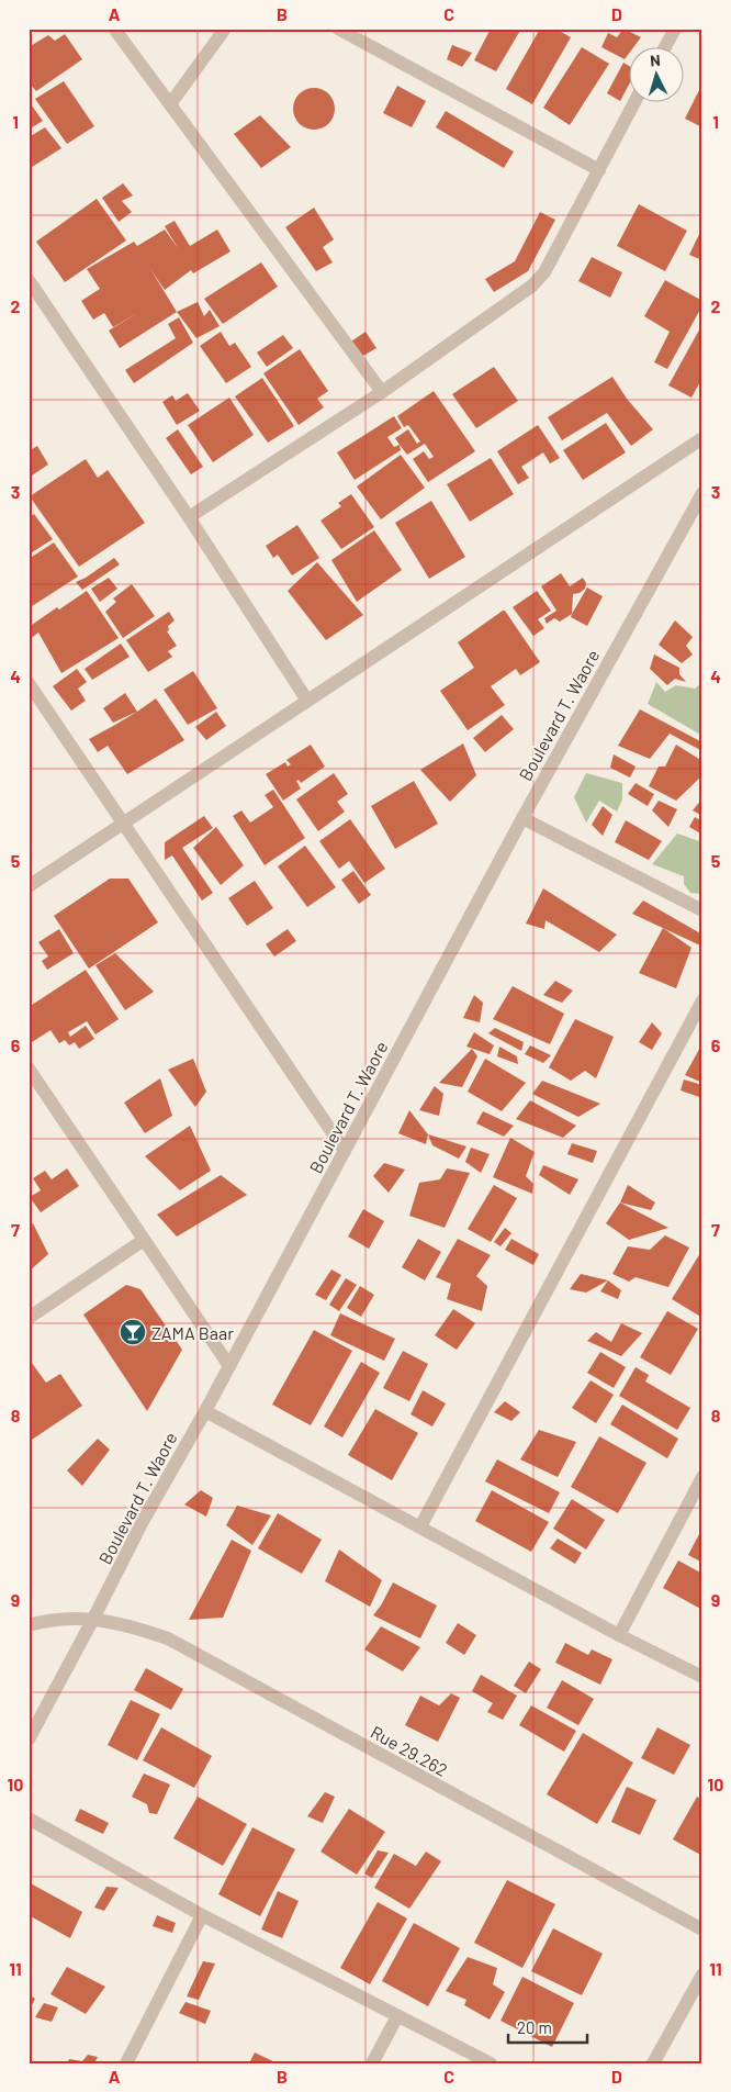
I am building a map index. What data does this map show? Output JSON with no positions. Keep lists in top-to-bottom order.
{
  "streets": {
    "street": ["Boulevard T. Waore", "Rue 29.262"]
  },
  "crossings": [
    ["Boulevard T. Waore", "Rue 29.262"]
  ],
  "places": {
    "bar": ["ZAMA Baar"]
  },
  "scale_bar": "20 m",
  "north": "top",
  "grid": {
    "columns": [
      "A",
      "B",
      "C",
      "D"
    ],
    "rows": [
      "1",
      "2",
      "3",
      "4",
      "5",
      "6",
      "7",
      "8",
      "9",
      "10",
      "11"
    ]
  }
}
